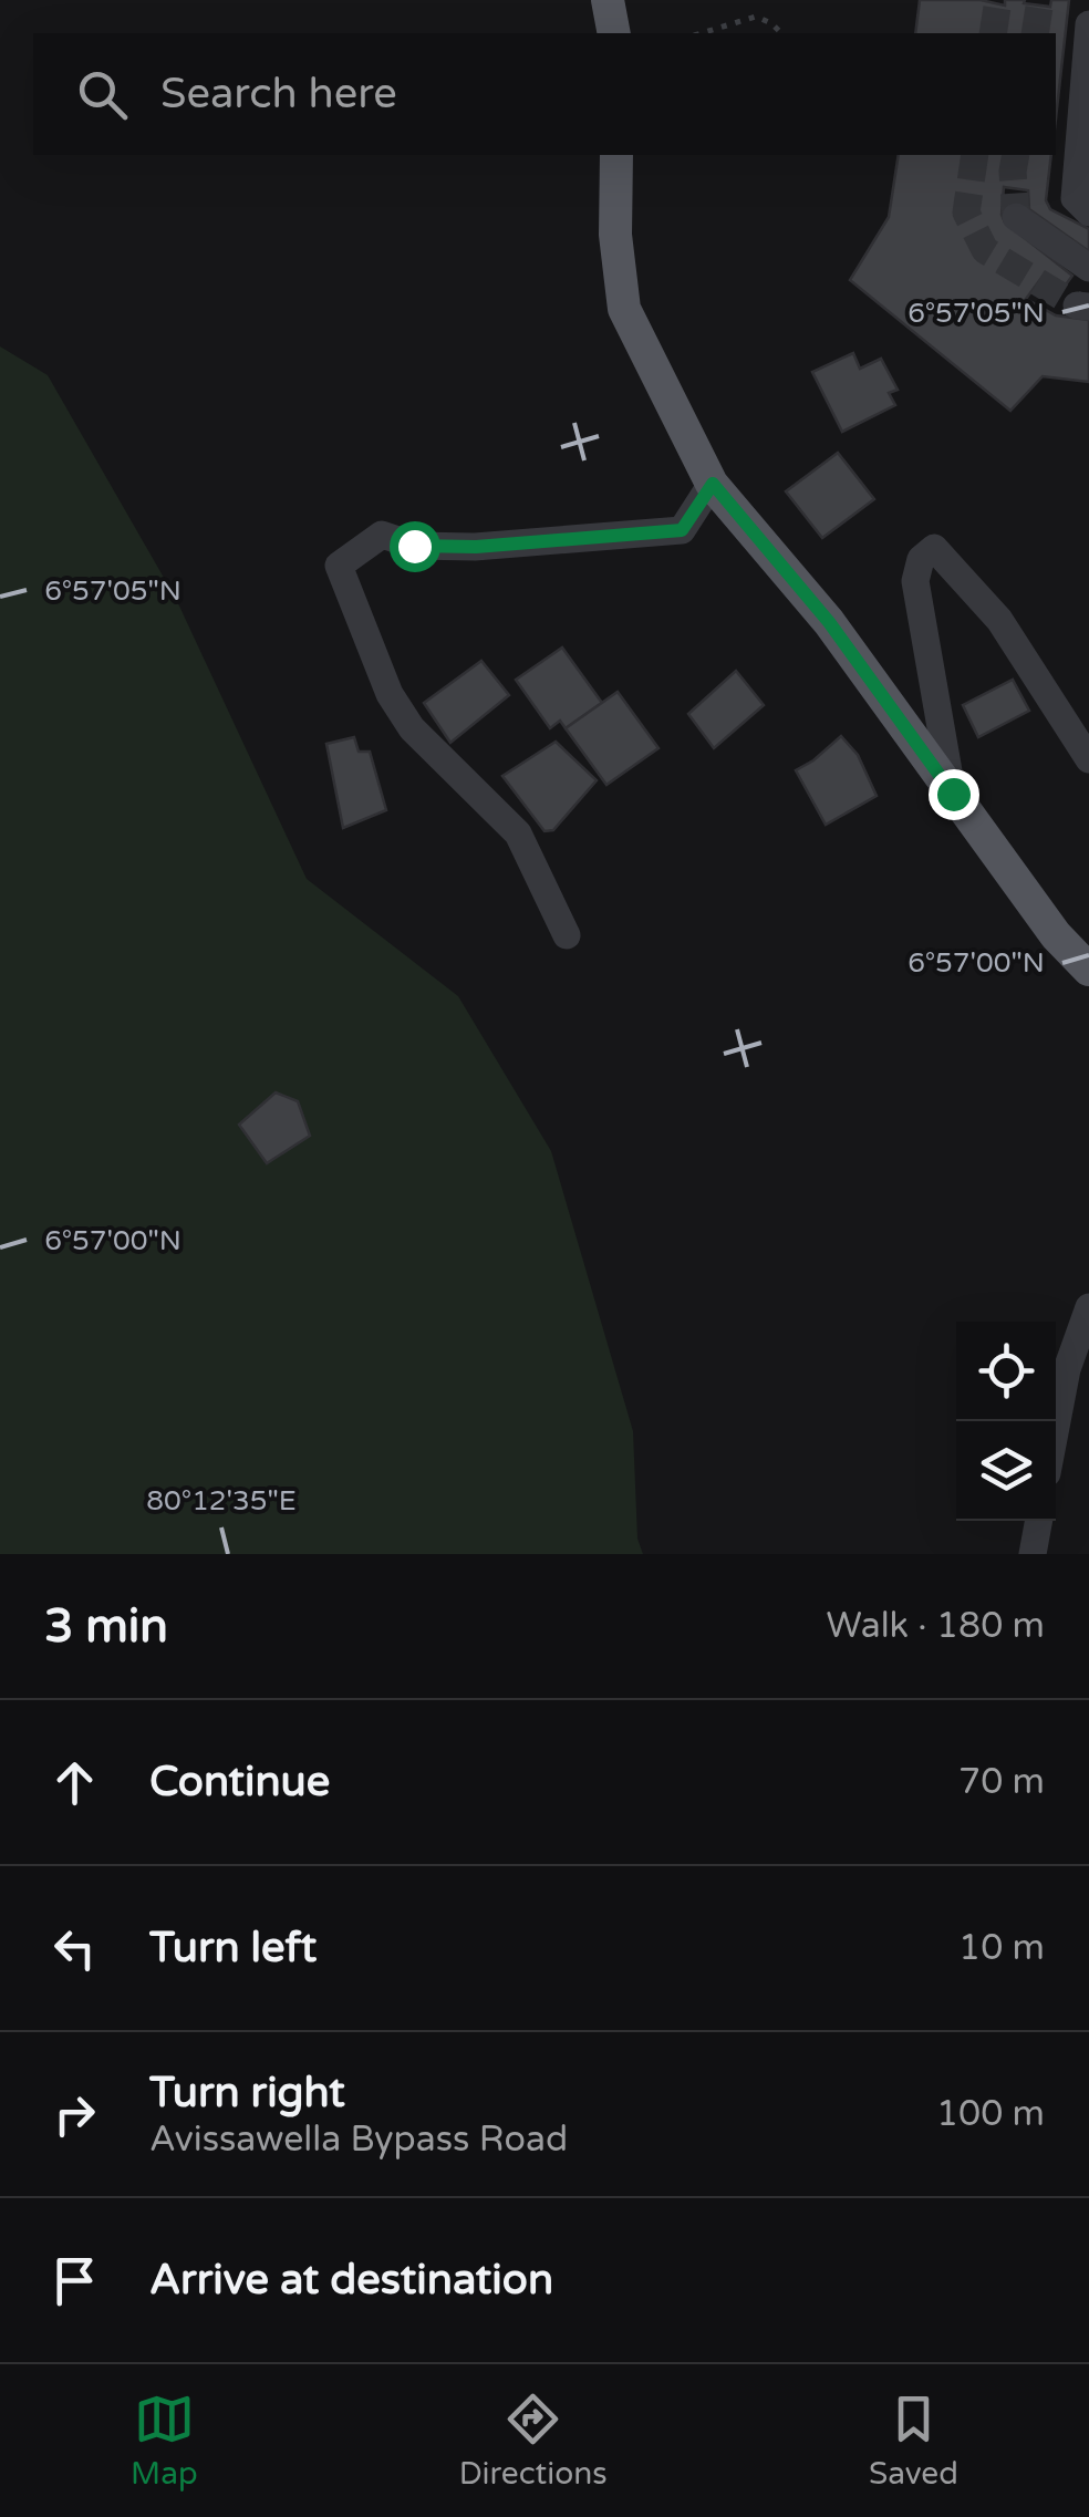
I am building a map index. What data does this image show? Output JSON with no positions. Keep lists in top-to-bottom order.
{
  "page": {
    "search": "Search here",
    "heading": ["3 min", "Walk · 180 m"],
    "list": [
      ["Continue", "70 m"],
      ["Turn left", "10 m"],
      ["Turn right", "Avissawella Bypass Road", "100 m"],
      "Arrive at destination"
    ],
    "nav": ["Map", "Directions", "Saved"]
  },
  "coordinates": ["6°57'05\"N", "6°57'00\"N", "80°12'35\"E"]
}
